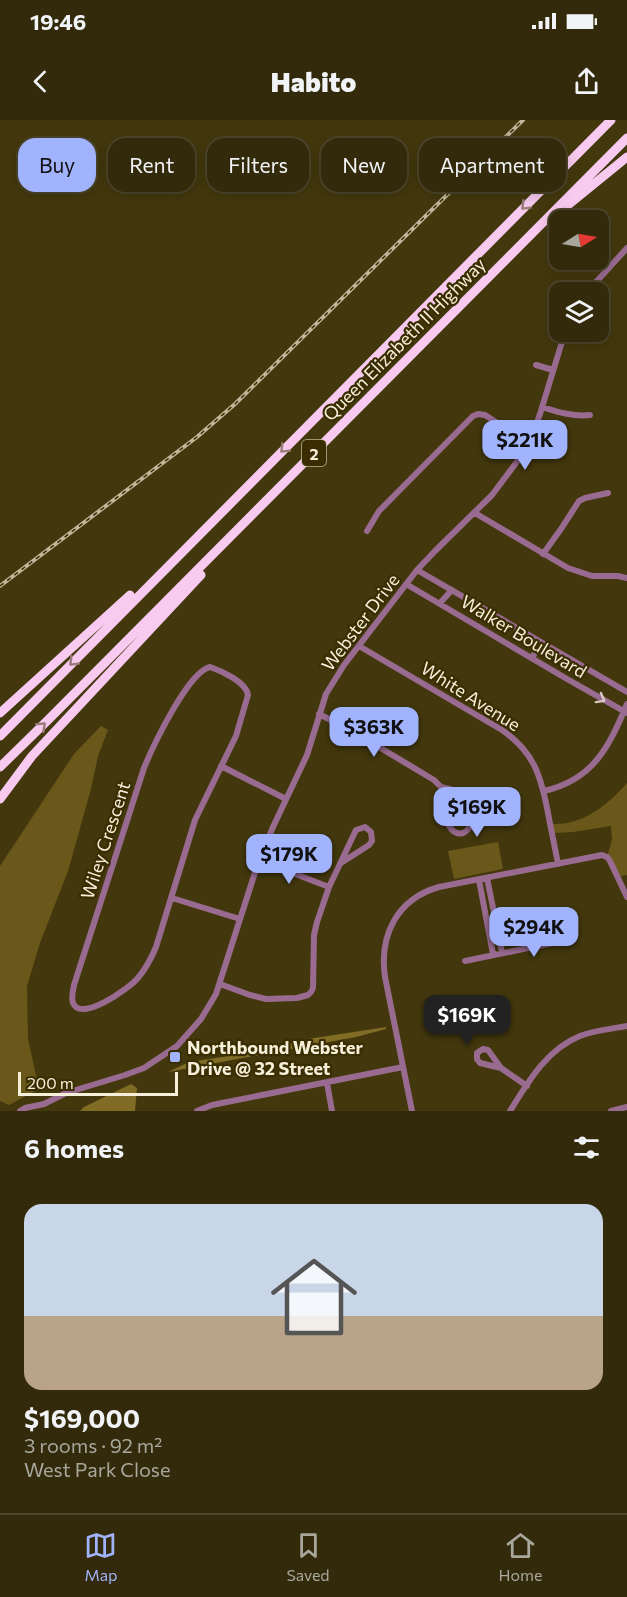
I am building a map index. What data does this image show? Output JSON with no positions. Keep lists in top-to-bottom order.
{
  "streets": {
    "highway": ["Queen Elizabeth II Highway", "2"],
    "street": [
      "Webster Drive",
      "Walker Boulevard",
      "White Avenue",
      "Wiley Crescent"
    ]
  },
  "crossings": [
    ["Webster Drive", "Walker Boulevard"],
    ["Webster Drive", "White Avenue"]
  ],
  "places": {
    "transit": ["Northbound Webster Drive @ 32 Street"]
  },
  "scale_bar": "200 m",
  "north": "right",
  "page": {
    "status": "19:46",
    "header": "Habito",
    "chip": [
      "Buy",
      "Rent",
      "Filters",
      "New",
      "Apartment"
    ],
    "price": [
      "$221K",
      "$363K",
      "$169K",
      "$179K",
      "$294K",
      "$169K"
    ],
    "scale": "200 m",
    "heading": "6 homes",
    "list": [
      {
        "name": "$169,000",
        "note": "3 rooms · 92 m² · West Park Close"
      }
    ],
    "tabs": ["Map", "Saved", "Home"]
  }
}
